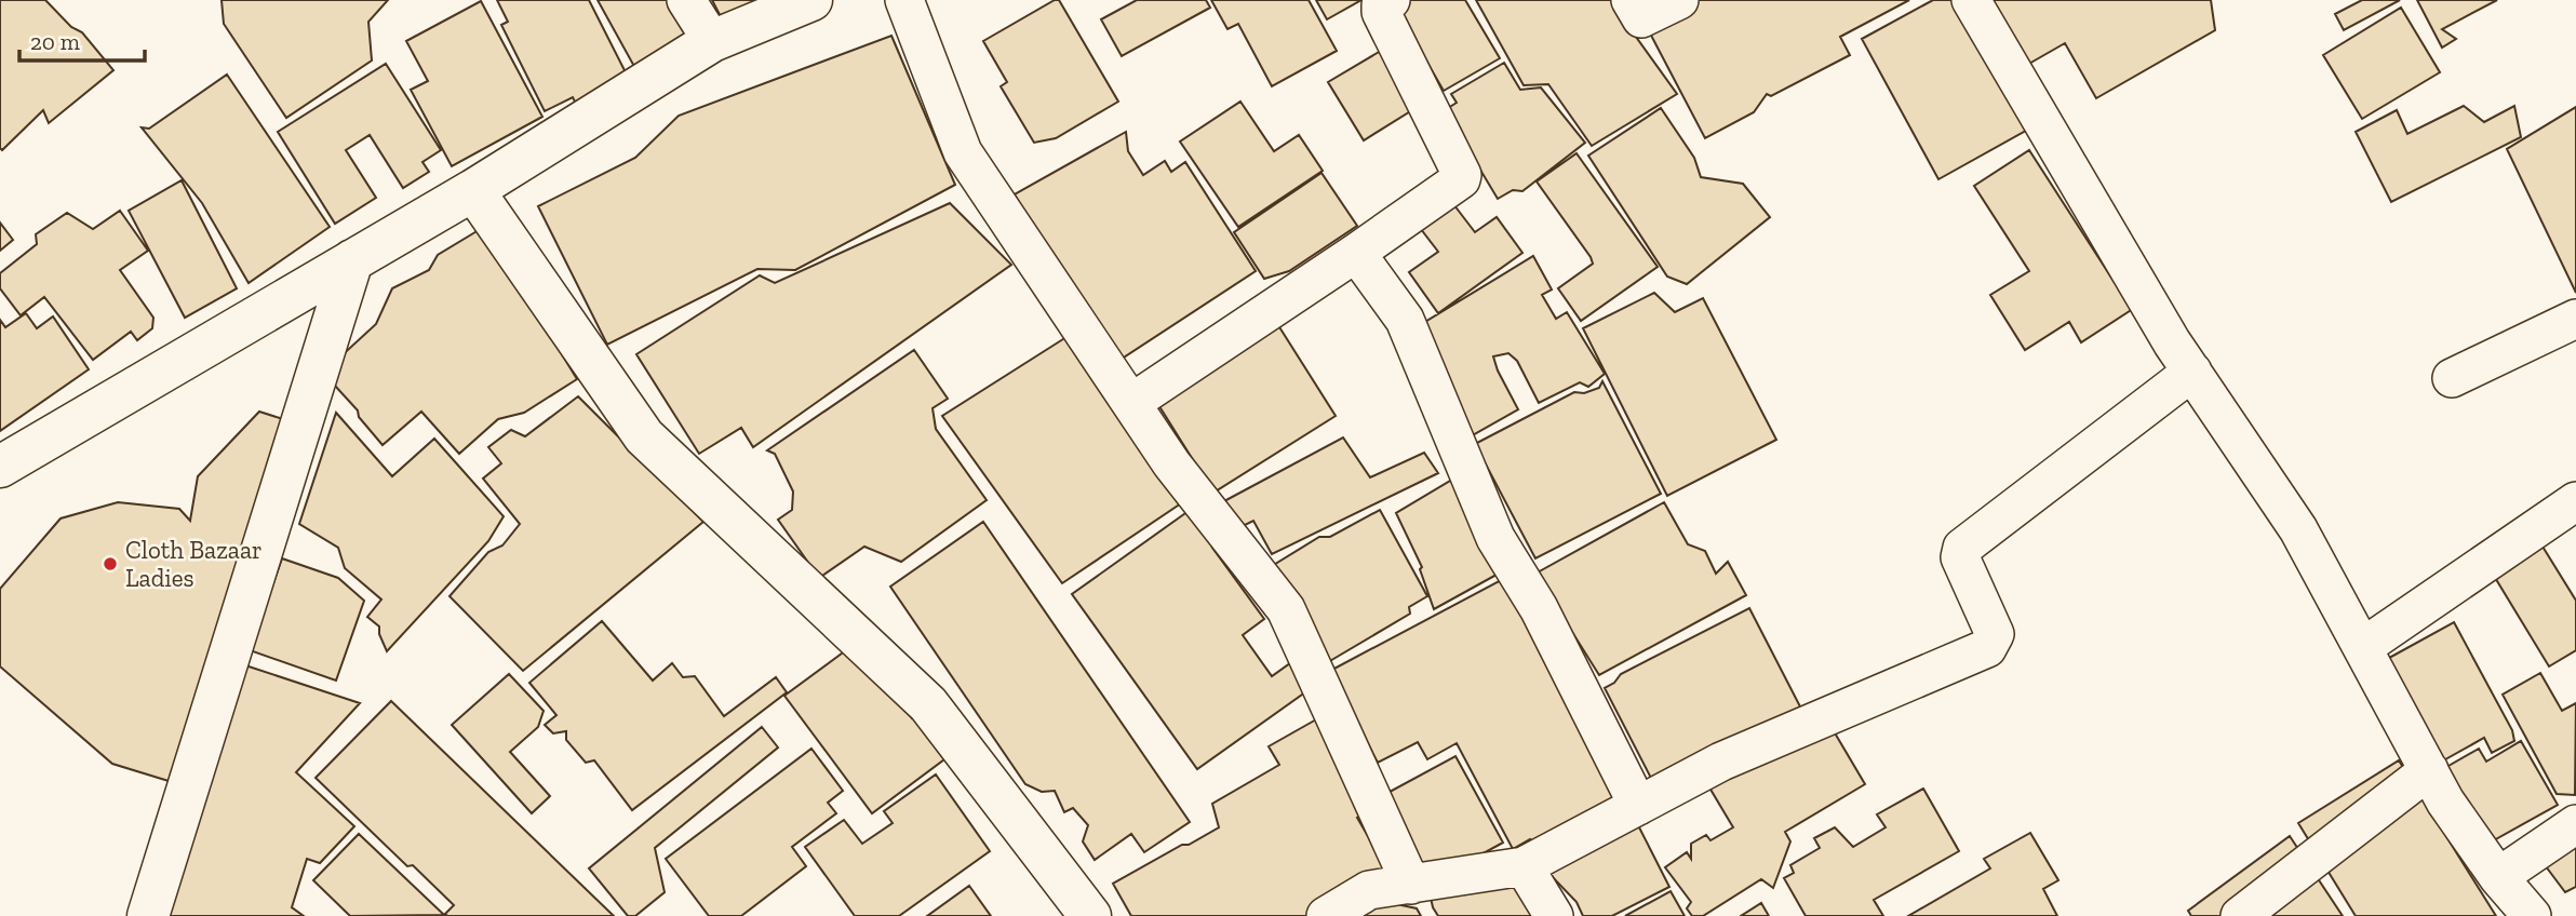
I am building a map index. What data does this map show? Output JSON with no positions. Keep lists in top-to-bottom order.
{
  "places": ["Cloth Bazaar Ladies"],
  "scale_bar": "20 m"
}
